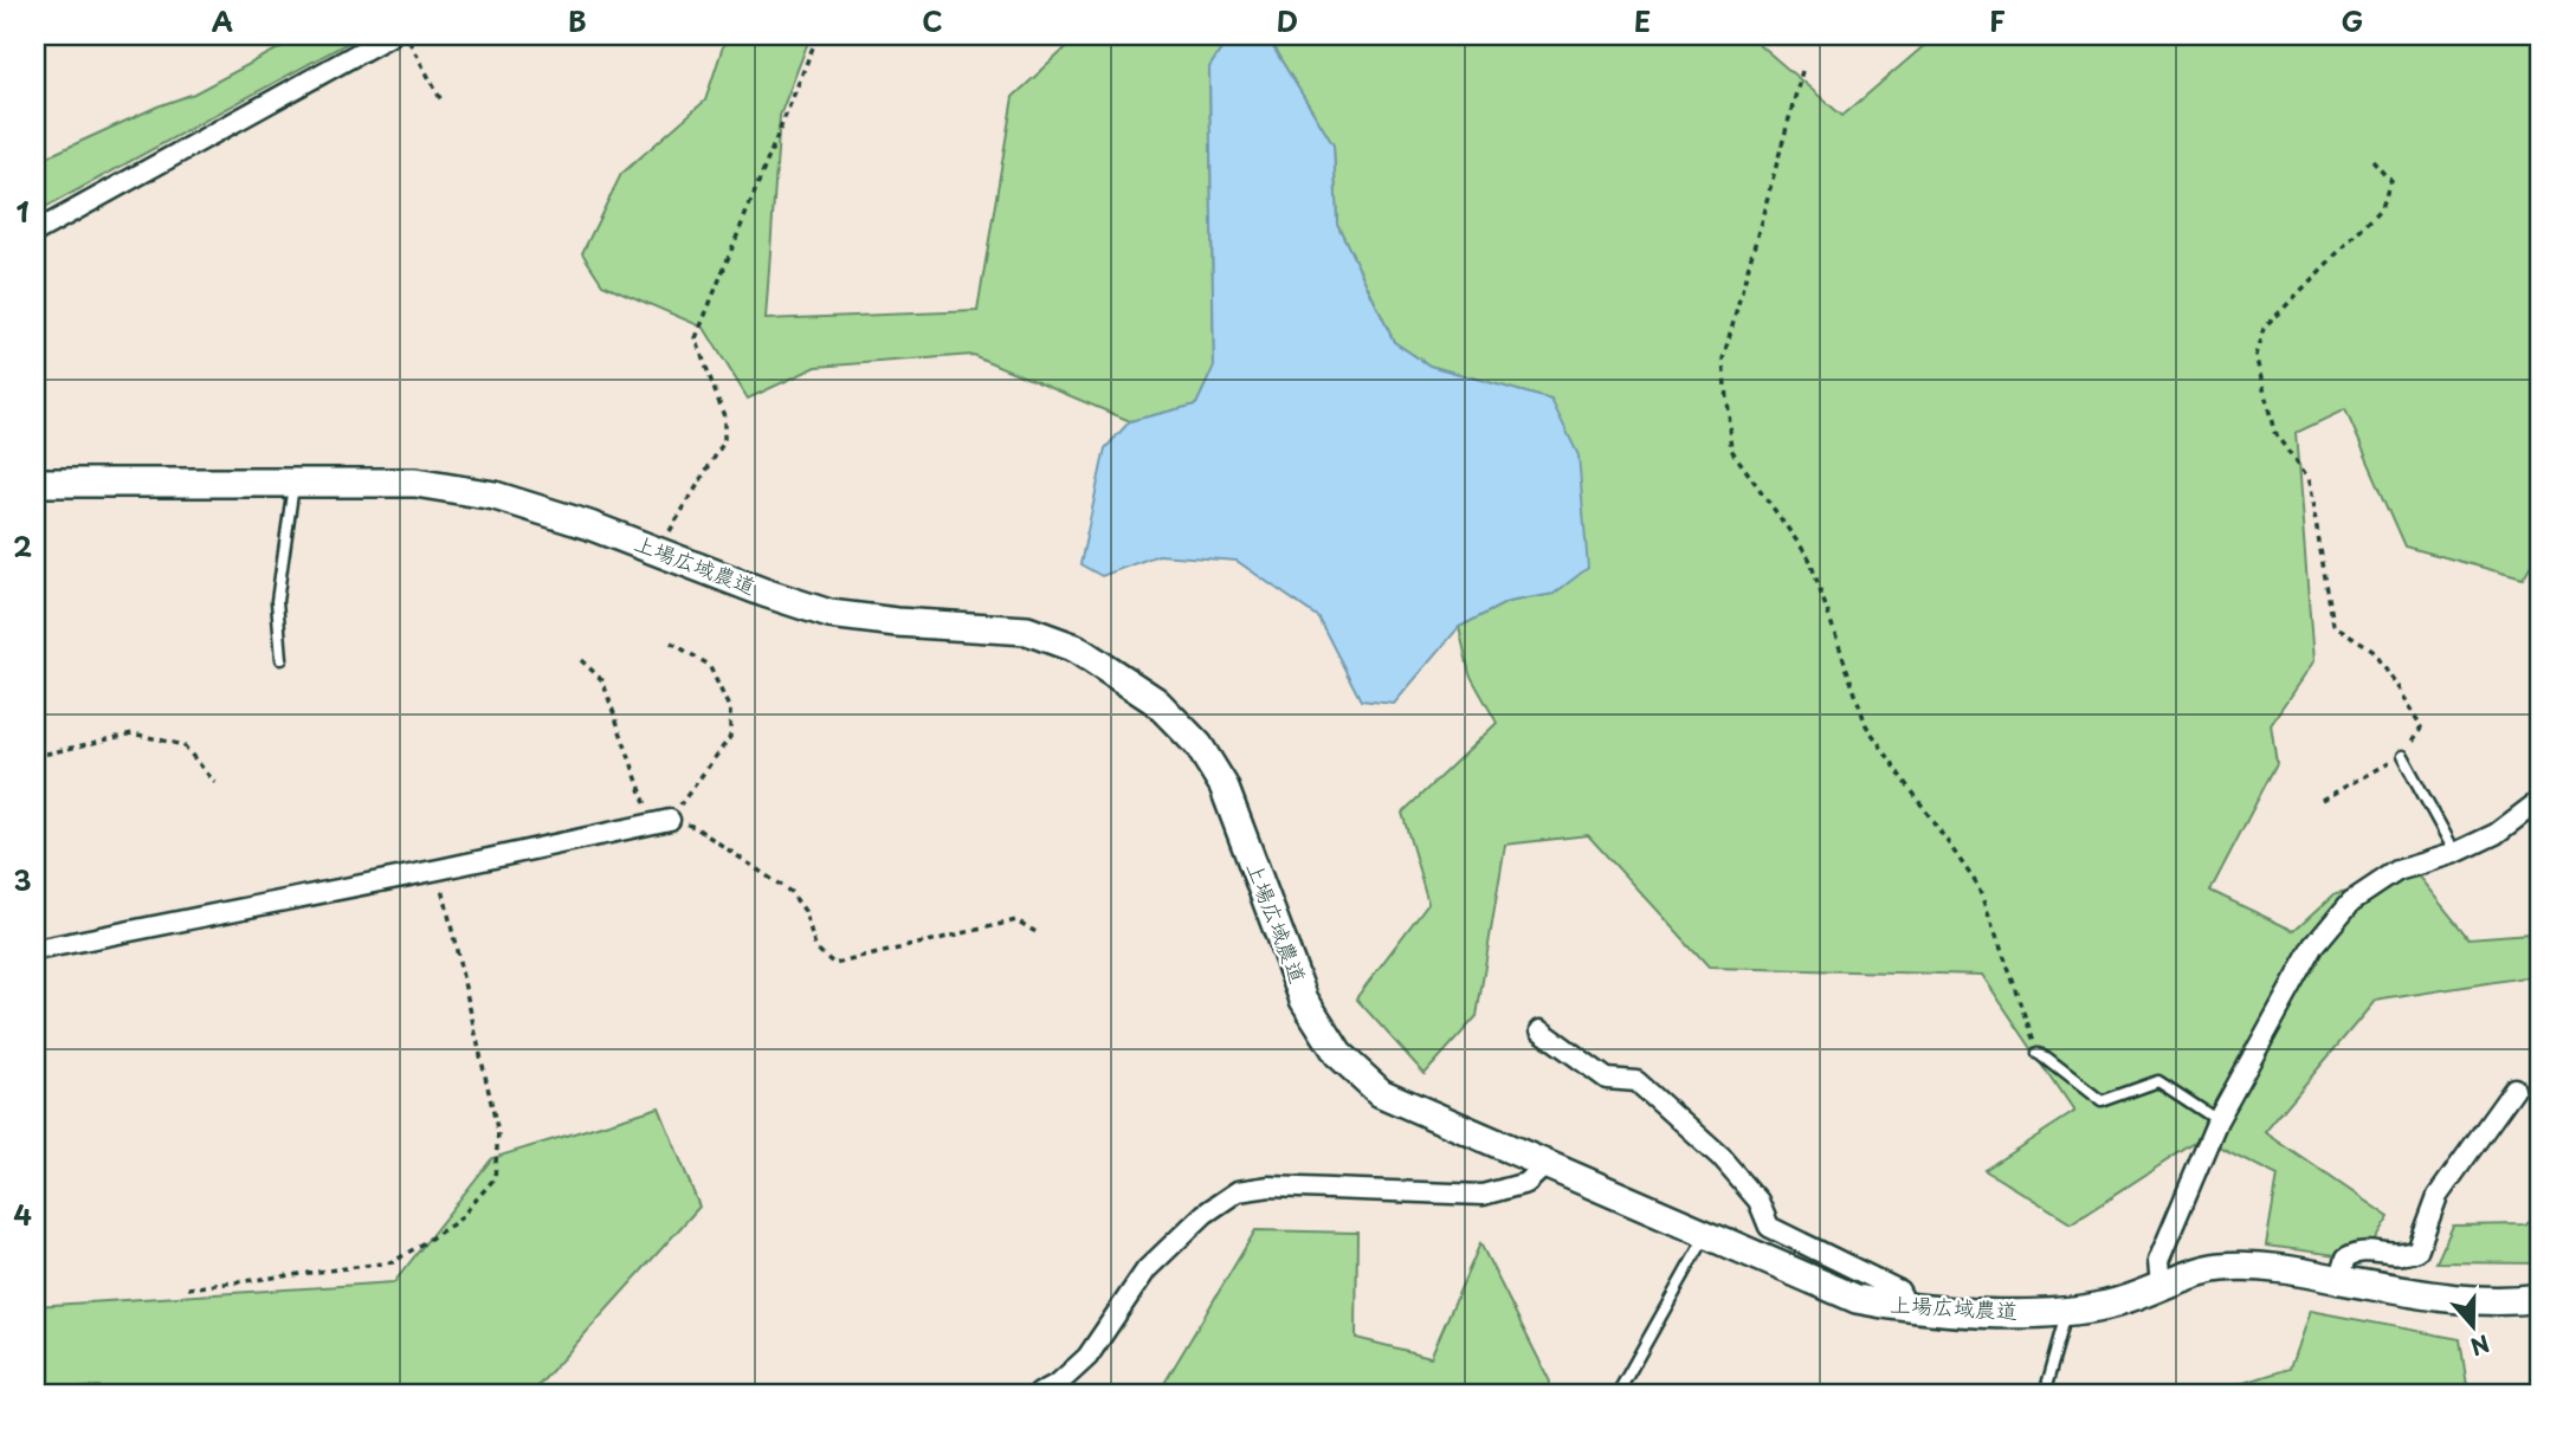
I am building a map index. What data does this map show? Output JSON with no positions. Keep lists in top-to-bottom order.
{
  "streets": {
    "street": ["上場広域農道"]
  },
  "north": "bottom",
  "grid": {
    "columns": [
      "A",
      "B",
      "C",
      "D",
      "E",
      "F",
      "G"
    ],
    "rows": [
      "1",
      "2",
      "3",
      "4"
    ]
  }
}
